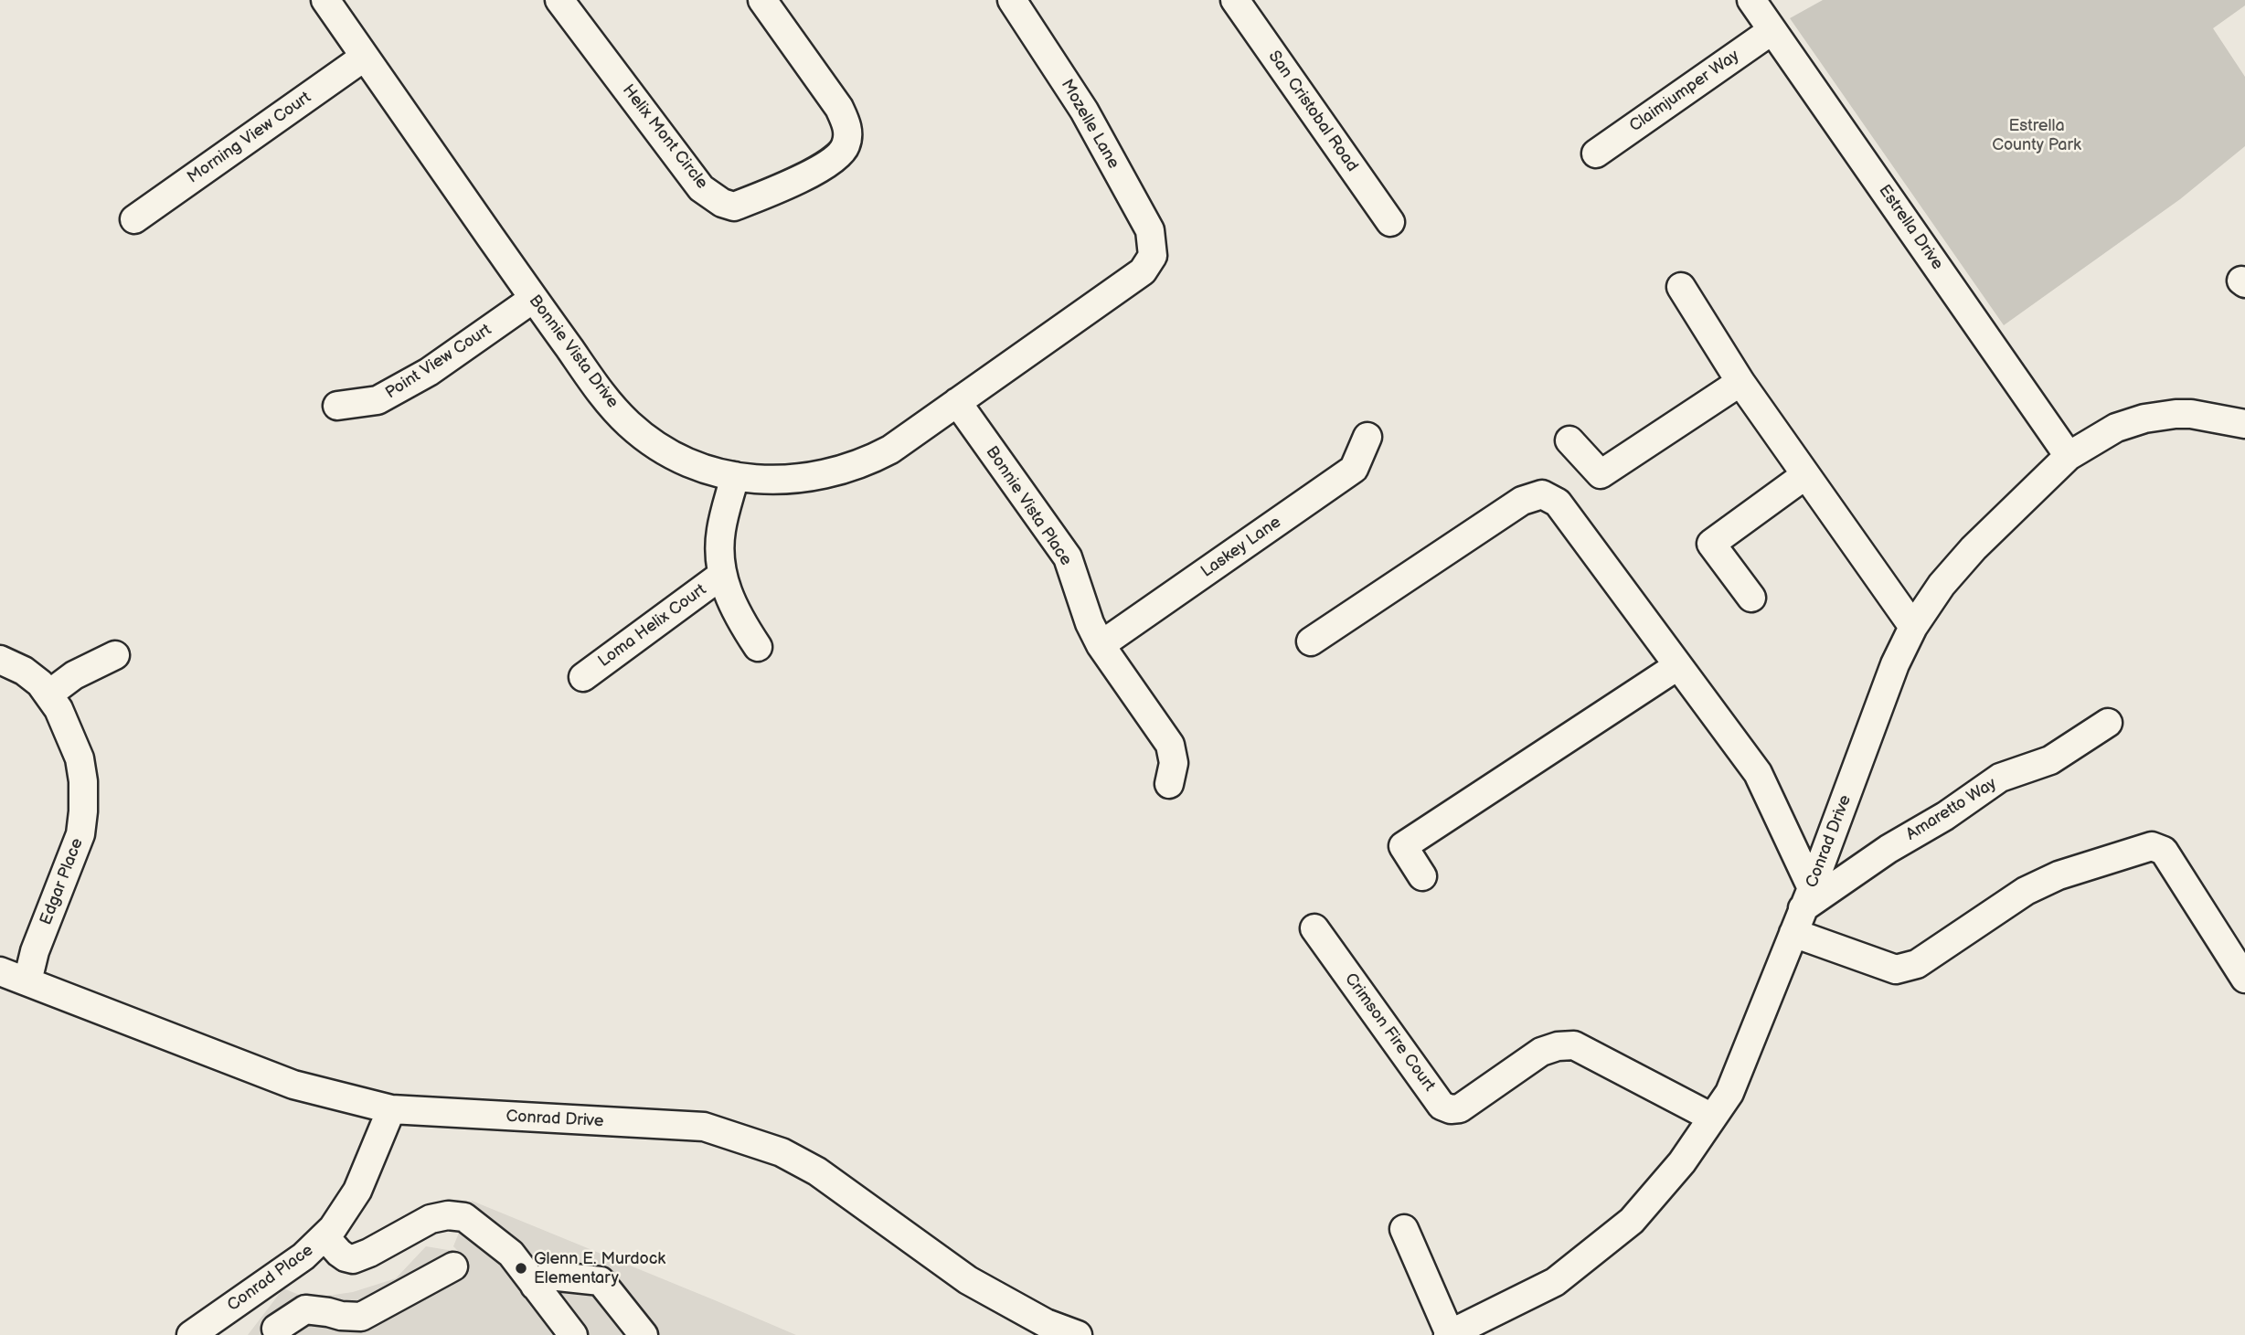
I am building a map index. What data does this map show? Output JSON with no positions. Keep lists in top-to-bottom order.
{
  "streets": {
    "street": [
      "Claimjumper Way",
      "San Cristobal Road",
      "Mozelle Lane",
      "Helix Mont Circle",
      "Morning View Court",
      "Estrella Drive",
      "Bonnie Vista Drive",
      "Point View Court",
      "Bonnie Vista Place",
      "Laskey Lane",
      "Loma Helix Court",
      "Amaretto Way",
      "Conrad Drive",
      "Edgar Place",
      "Crimson Fire Court",
      "Conrad Place"
    ]
  },
  "crossings": [
    ["Claimjumper Way", "Estrella Drive"],
    ["Mozelle Lane", "Bonnie Vista Drive"],
    ["Morning View Court", "Bonnie Vista Drive"],
    ["Estrella Drive", "Conrad Drive"],
    ["Bonnie Vista Drive", "Point View Court"],
    ["Bonnie Vista Drive", "Bonnie Vista Place"],
    ["Bonnie Vista Place", "Laskey Lane"],
    ["Amaretto Way", "Conrad Drive"],
    ["Conrad Drive", "Edgar Place"],
    ["Conrad Drive", "Crimson Fire Court"],
    ["Conrad Drive", "Conrad Place"]
  ],
  "parks": ["Estrella County Park"],
  "places": ["Glenn E. Murdock Elementary"]
}
